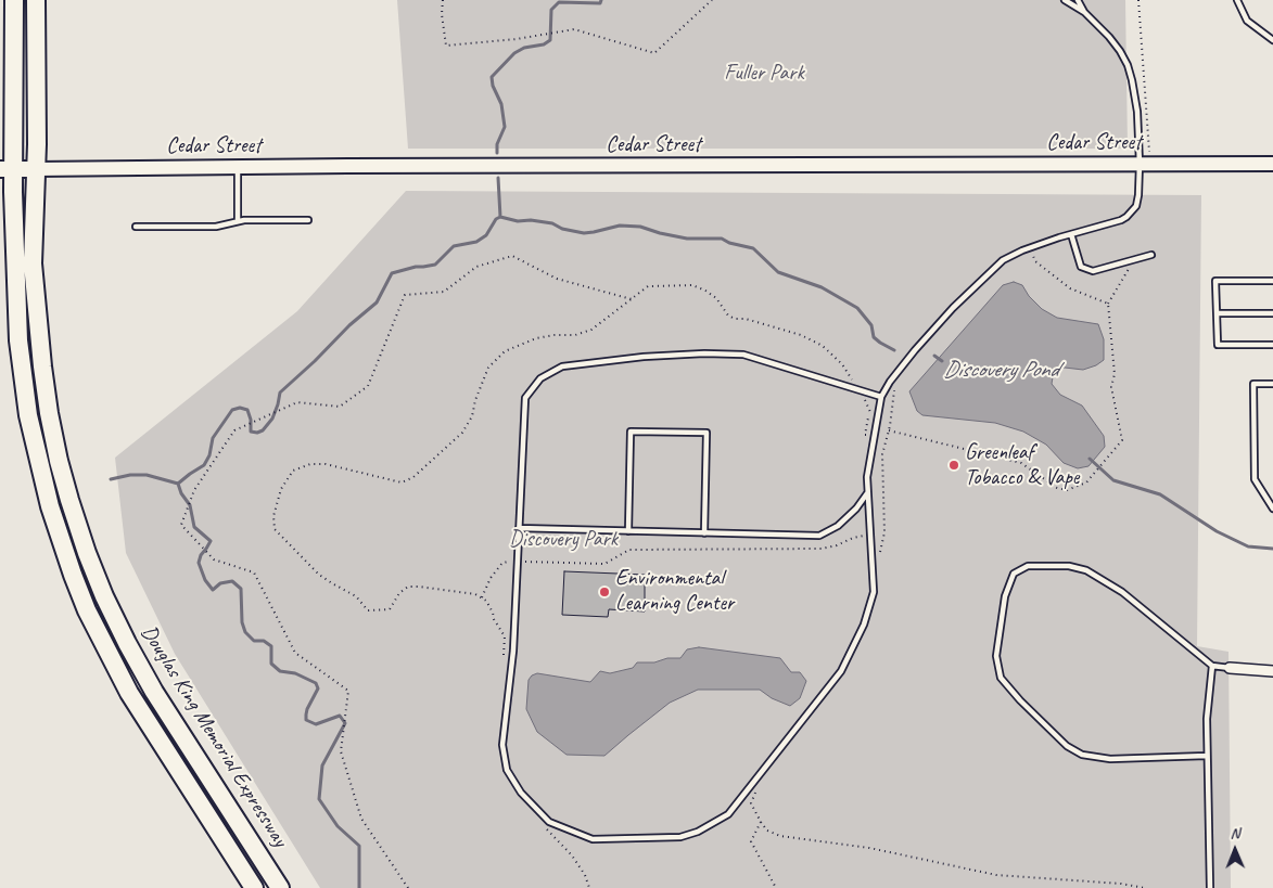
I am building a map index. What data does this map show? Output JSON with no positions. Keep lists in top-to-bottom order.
{
  "streets": {
    "highway": ["Douglas King Memorial Expressway"],
    "main road": ["Cedar Street"]
  },
  "crossings": [
    ["Cedar Street", "Douglas King Memorial Expressway"]
  ],
  "water": ["Discovery Pond"],
  "parks": ["Fuller Park", "Discovery Park"],
  "places": ["Greenleaf Tobacco & Vape", "Environmental Learning Center"],
  "north": "top"
}
